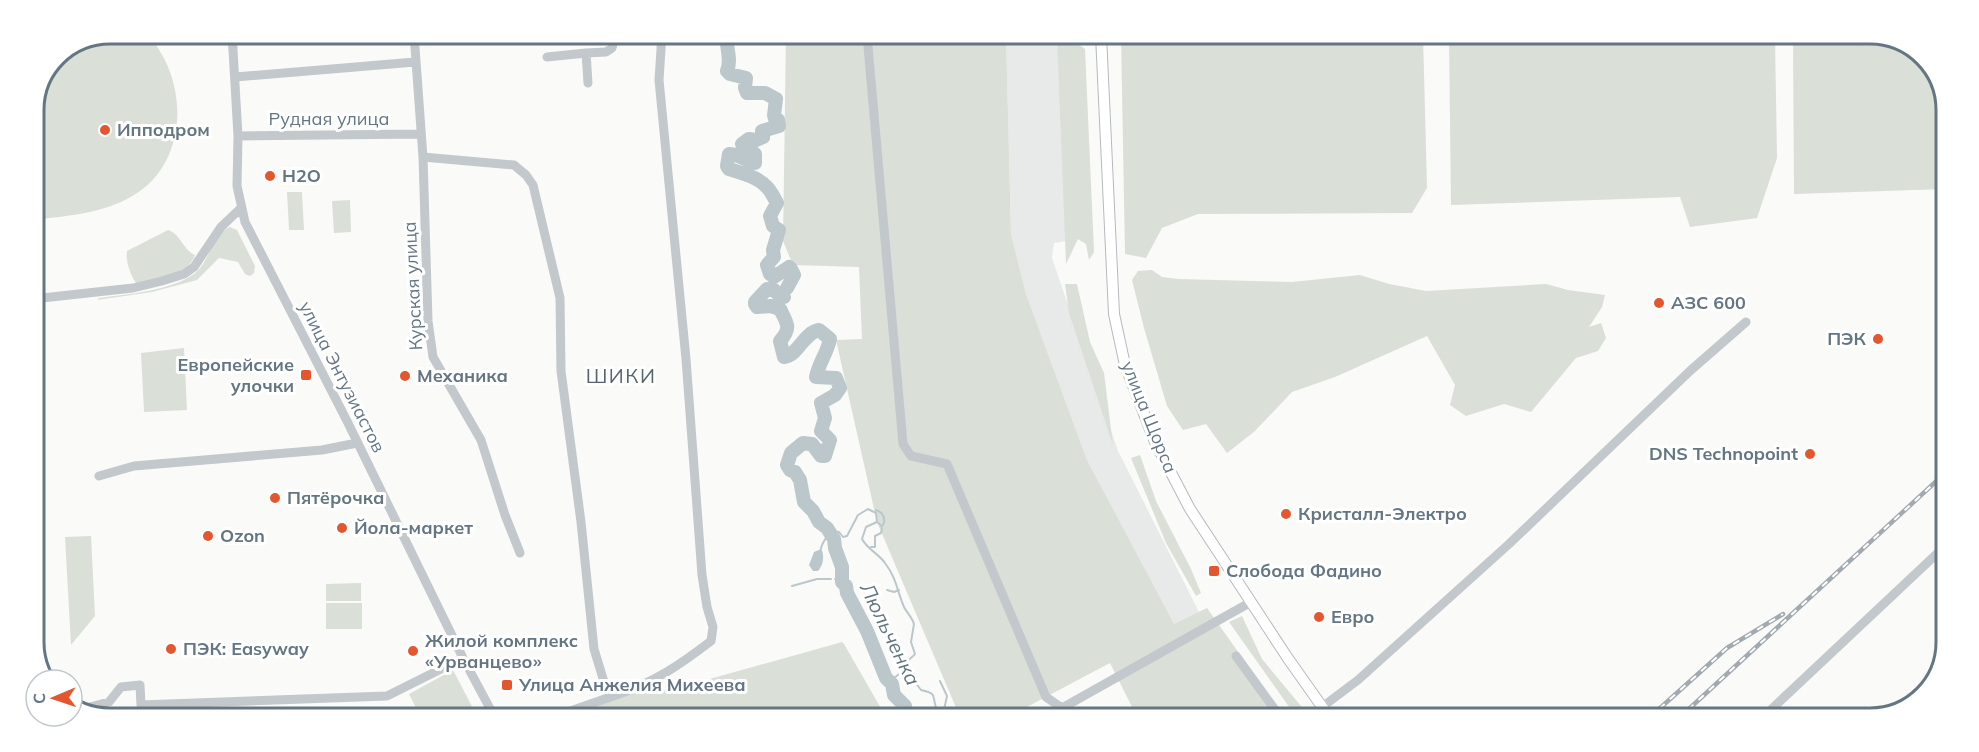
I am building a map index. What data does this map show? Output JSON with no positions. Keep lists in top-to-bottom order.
{
  "streets": {
    "main road": ["улица Щорса"],
    "street": ["Рудная улица", "Курская улица", "улица Энтузиастов"]
  },
  "crossings": [
    ["Рудная улица", "Курская улица"],
    ["Рудная улица", "улица Энтузиастов"]
  ],
  "districts": ["ШИКИ"],
  "water": ["Люльченка"],
  "places": {
    "other": [
      "Ипподром",
      "H2O",
      "АЗС 600",
      "ПЭК",
      "Механика",
      "DNS Technopoint",
      "Пятёрочка",
      "Кристалл-Электро",
      "Йола-маркет",
      "Ozon",
      "Евро",
      "ПЭК: Easyway",
      "Жилой комплекс «Урванцево»"
    ],
    "transit": ["Европейские улочки", "Слобода Фадино", "Улица Анжелия Михеева"]
  },
  "north": "left"
}
